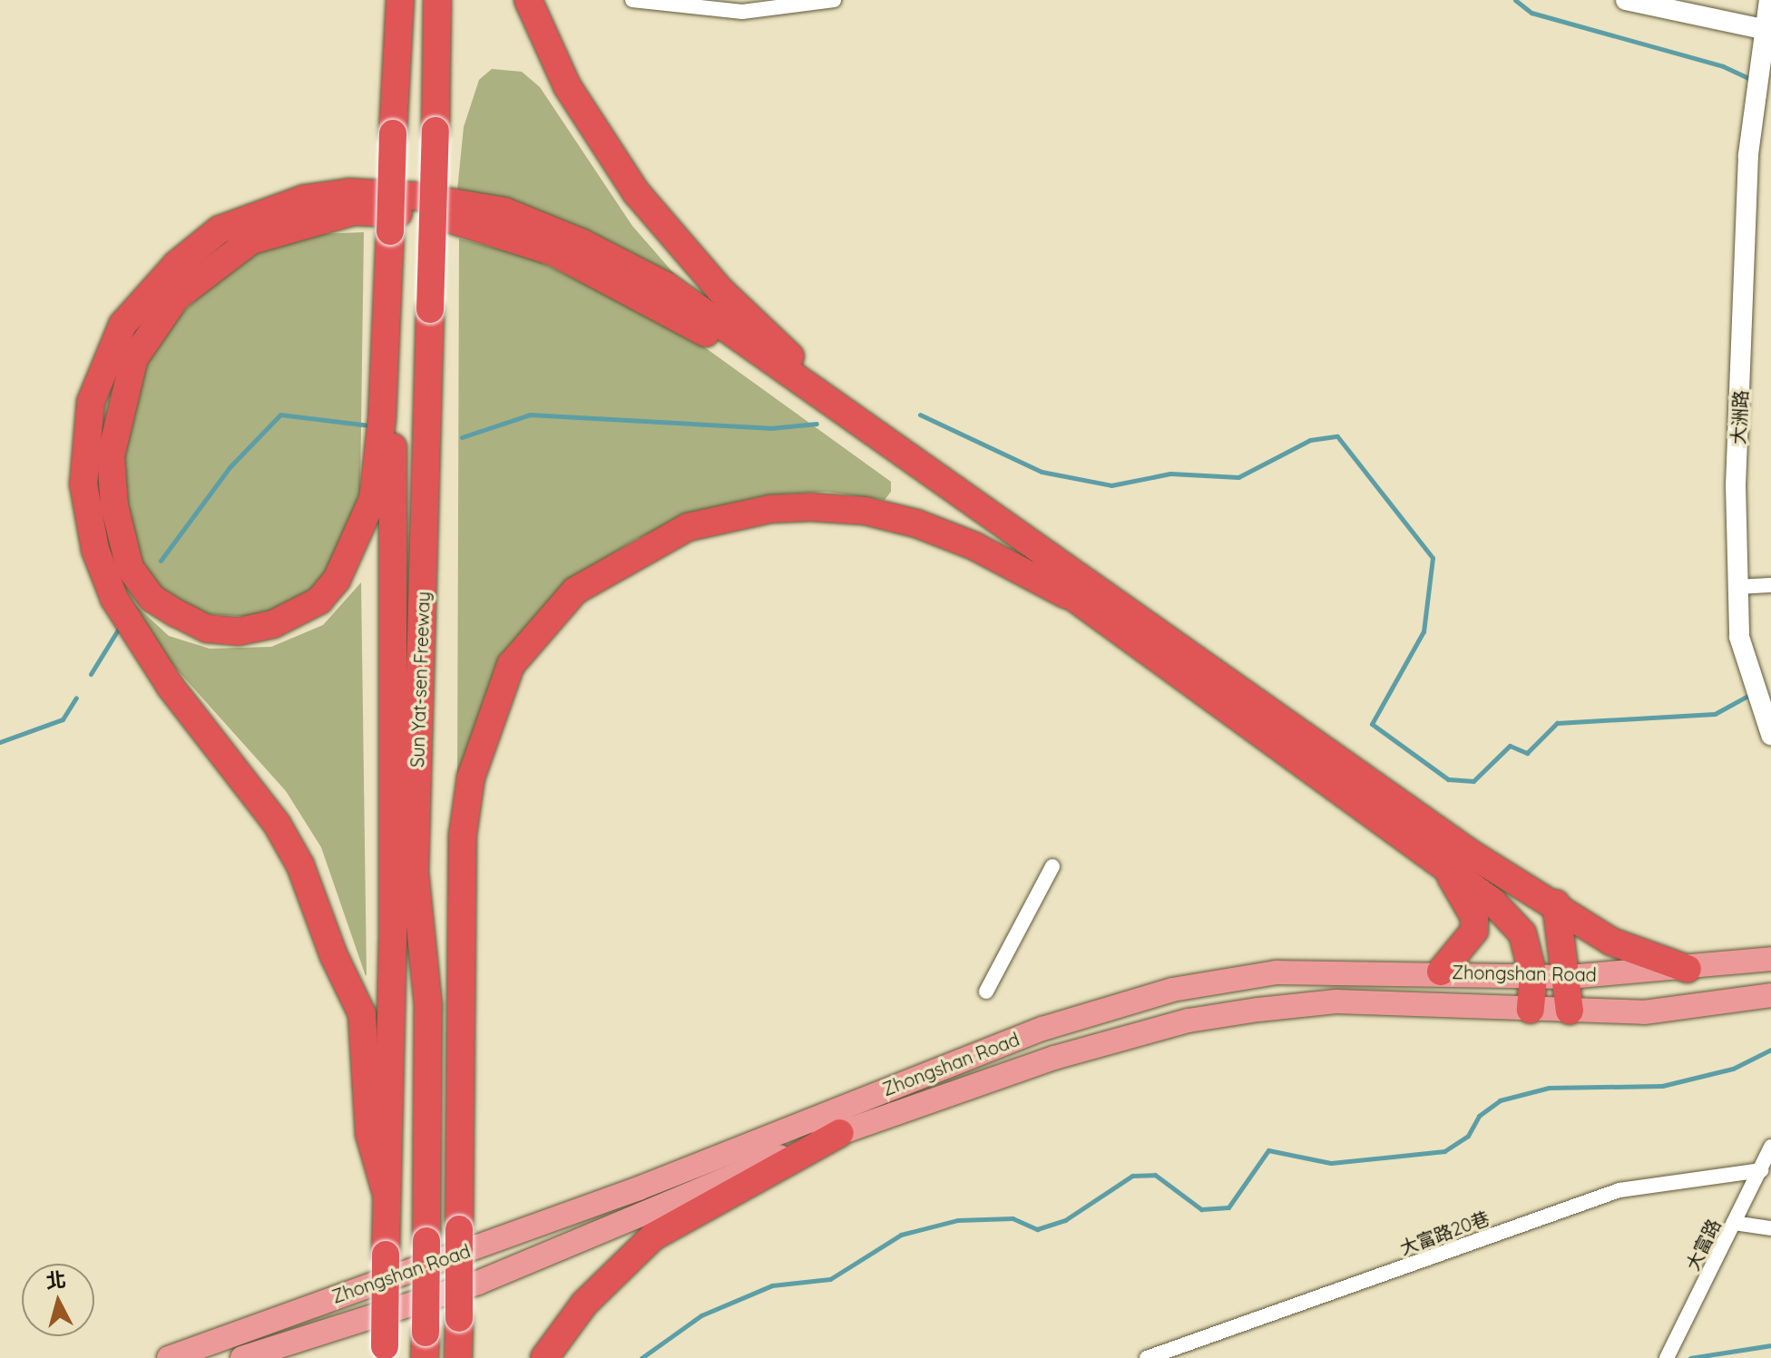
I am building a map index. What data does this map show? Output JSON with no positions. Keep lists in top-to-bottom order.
{
  "streets": {
    "highway": ["Sun Yat-sen Freeway"],
    "main road": ["Zhongshan Road"],
    "street": ["大洲路", "大富路20巷", "大富路"]
  },
  "crossings": [
    ["大富路20巷", "大富路"]
  ],
  "north": "top"
}
